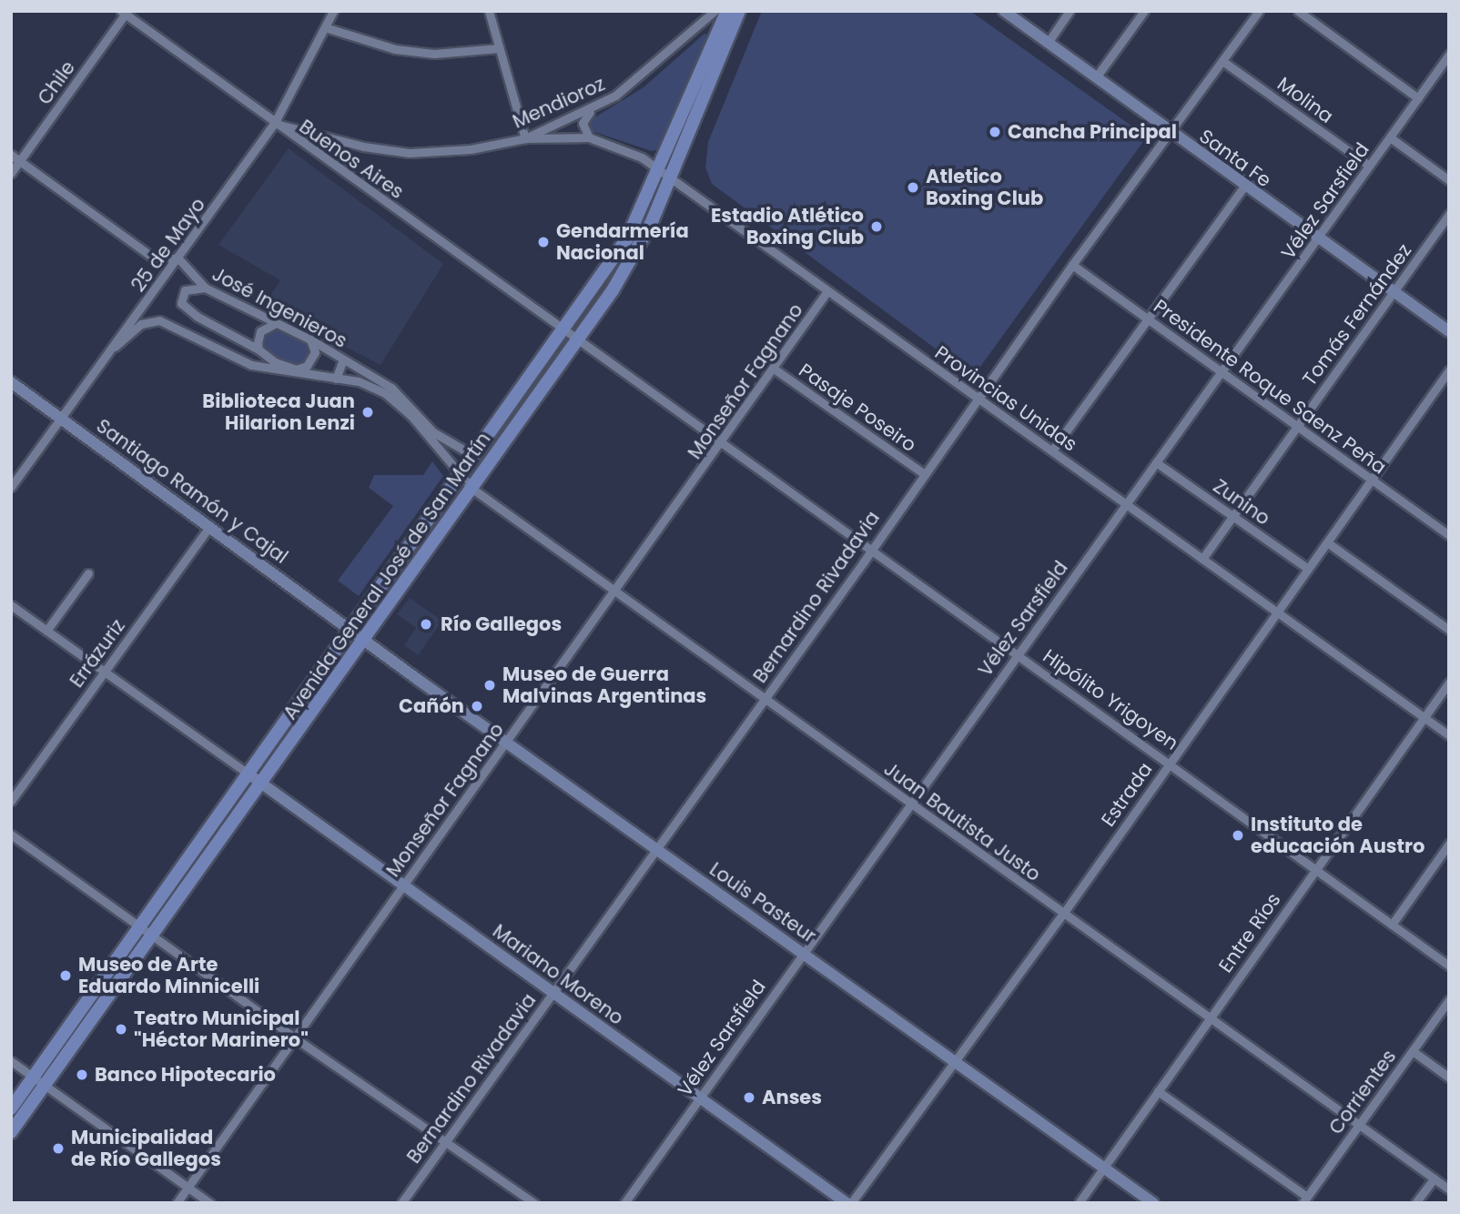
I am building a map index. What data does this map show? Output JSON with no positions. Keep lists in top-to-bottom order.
{
  "streets": {
    "main road": ["Avenida General José de San Martín"],
    "street": [
      "Chile",
      "Molina",
      "Mendioroz",
      "Santa Fe",
      "Buenos Aires",
      "Vélez Sarsfield",
      "25 de Mayo",
      "José Ingenieros",
      "Tomás Fernández",
      "Monseñor Fagnano",
      "Presidente Roque Saenz Peña",
      "Provincias Unidas",
      "Pasaje Poseiro",
      "Santiago Ramón y Cajal",
      "Zunino",
      "Bernardino Rivadavia",
      "Errázuriz",
      "Hipólito Yrigoyen",
      "Estrada",
      "Juan Bautista Justo",
      "Louis Pasteur",
      "Entre Ríos",
      "Mariano Moreno",
      "Corrientes"
    ]
  },
  "crossings": [
    ["Chile", "Buenos Aires"],
    ["Molina", "Vélez Sarsfield"],
    ["Molina", "Bernardino Rivadavia"],
    ["Mendioroz", "Buenos Aires"],
    ["Mendioroz", "25 de Mayo"],
    ["Mendioroz", "Provincias Unidas"],
    ["Mendioroz", "Avenida General José de San Martín"],
    ["Santa Fe", "Vélez Sarsfield"],
    ["Santa Fe", "Tomás Fernández"],
    ["Santa Fe", "Bernardino Rivadavia"],
    ["Buenos Aires", "25 de Mayo"],
    ["Buenos Aires", "Avenida General José de San Martín"],
    ["Buenos Aires", "Hipólito Yrigoyen"],
    ["Vélez Sarsfield", "Presidente Roque Saenz Peña"],
    ["Vélez Sarsfield", "Provincias Unidas"],
    ["Vélez Sarsfield", "Zunino"],
    ["Vélez Sarsfield", "Hipólito Yrigoyen"],
    ["Vélez Sarsfield", "Juan Bautista Justo"],
    ["Vélez Sarsfield", "Louis Pasteur"],
    ["Vélez Sarsfield", "Mariano Moreno"],
    ["25 de Mayo", "José Ingenieros"],
    ["25 de Mayo", "Santiago Ramón y Cajal"],
    ["José Ingenieros", "Avenida General José de San Martín"],
    ["José Ingenieros", "Juan Bautista Justo"],
    ["Tomás Fernández", "Presidente Roque Saenz Peña"],
    ["Tomás Fernández", "Provincias Unidas"],
    ["Tomás Fernández", "Zunino"],
    ["Monseñor Fagnano", "Provincias Unidas"],
    ["Monseñor Fagnano", "Pasaje Poseiro"],
    ["Monseñor Fagnano", "Hipólito Yrigoyen"],
    ["Monseñor Fagnano", "Juan Bautista Justo"],
    ["Monseñor Fagnano", "Louis Pasteur"],
    ["Monseñor Fagnano", "Mariano Moreno"],
    ["Presidente Roque Saenz Peña", "Bernardino Rivadavia"],
    ["Presidente Roque Saenz Peña", "Estrada"],
    ["Provincias Unidas", "Avenida General José de San Martín"],
    ["Provincias Unidas", "Bernardino Rivadavia"],
    ["Provincias Unidas", "Estrada"],
    ["Provincias Unidas", "Entre Ríos"],
    ["Pasaje Poseiro", "Bernardino Rivadavia"],
    ["Santiago Ramón y Cajal", "Avenida General José de San Martín"],
    ["Santiago Ramón y Cajal", "Errázuriz"],
    ["Santiago Ramón y Cajal", "Louis Pasteur"],
    ["Zunino", "Estrada"],
    ["Avenida General José de San Martín", "Hipólito Yrigoyen"],
    ["Avenida General José de San Martín", "Juan Bautista Justo"],
    ["Avenida General José de San Martín", "Louis Pasteur"],
    ["Avenida General José de San Martín", "Mariano Moreno"],
    ["Bernardino Rivadavia", "Hipólito Yrigoyen"],
    ["Bernardino Rivadavia", "Juan Bautista Justo"],
    ["Bernardino Rivadavia", "Louis Pasteur"],
    ["Bernardino Rivadavia", "Mariano Moreno"],
    ["Hipólito Yrigoyen", "Estrada"],
    ["Hipólito Yrigoyen", "Entre Ríos"],
    ["Estrada", "Juan Bautista Justo"],
    ["Estrada", "Louis Pasteur"],
    ["Estrada", "Mariano Moreno"],
    ["Juan Bautista Justo", "Entre Ríos"],
    ["Juan Bautista Justo", "Corrientes"],
    ["Louis Pasteur", "Entre Ríos"]
  ],
  "places": [
    "Cancha Principal",
    "Atletico Boxing Club",
    "Estadio Atlético Boxing Club",
    "Gendarmería Nacional",
    "Biblioteca Juan Hilarion Lenzi",
    "Río Gallegos",
    "Museo de Guerra Malvinas Argentinas",
    "Cañón",
    "Instituto de educación Austro",
    "Museo de Arte Eduardo Minnicelli",
    "Teatro Municipal \"Héctor Marinero\"",
    "Banco Hipotecario",
    "Anses",
    "Municipalidad de Río Gallegos"
  ]
}
